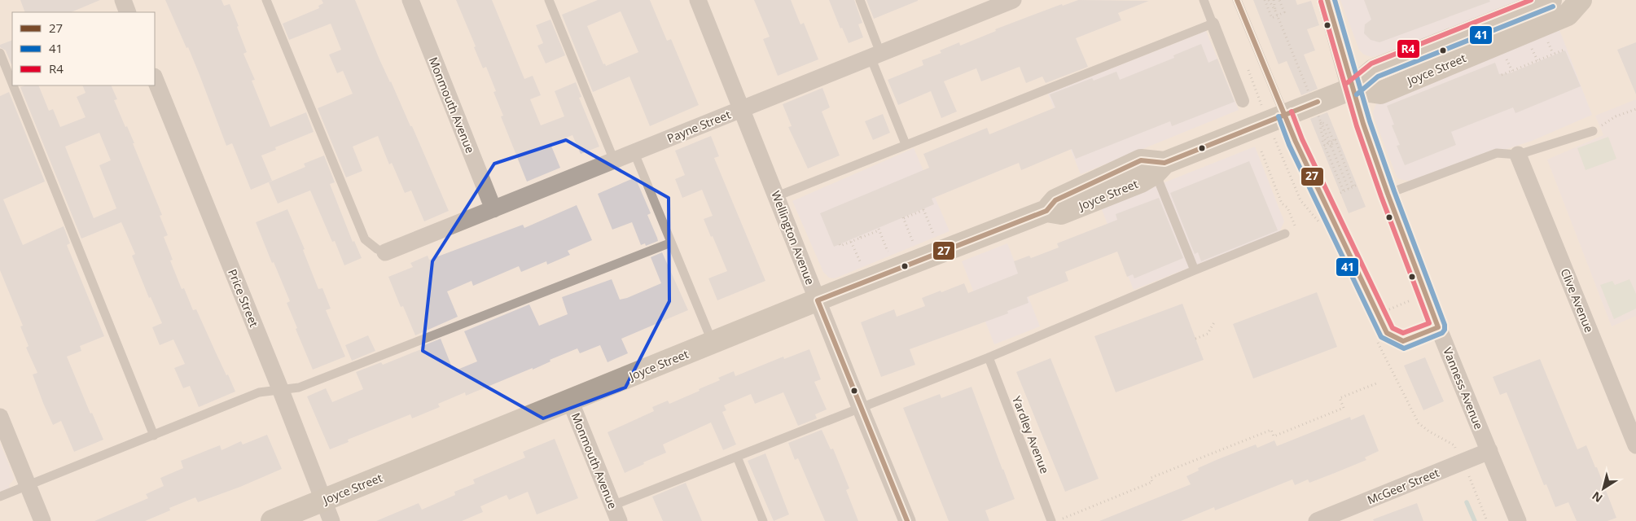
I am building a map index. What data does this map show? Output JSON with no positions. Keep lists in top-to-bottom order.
{
  "streets": {
    "main road": ["Joyce Street"],
    "street": [
      "Monmouth Avenue",
      "Payne Street",
      "Wellington Avenue",
      "Price Street",
      "Clive Avenue",
      "Vanness Avenue",
      "McGeer Street"
    ],
    "lane": ["Yardley Avenue"]
  },
  "crossings": [
    ["Joyce Street", "Monmouth Avenue"],
    ["Joyce Street", "Wellington Avenue"],
    ["Joyce Street", "Price Street"],
    ["Joyce Street", "Vanness Avenue"],
    ["Monmouth Avenue", "Payne Street"],
    ["Payne Street", "Wellington Avenue"],
    ["Vanness Avenue", "McGeer Street"]
  ],
  "lines": ["transit line 27", "transit line 41", "transit line R4"],
  "legend": ["27", "41", "R4"],
  "north": "bottom left"
}
